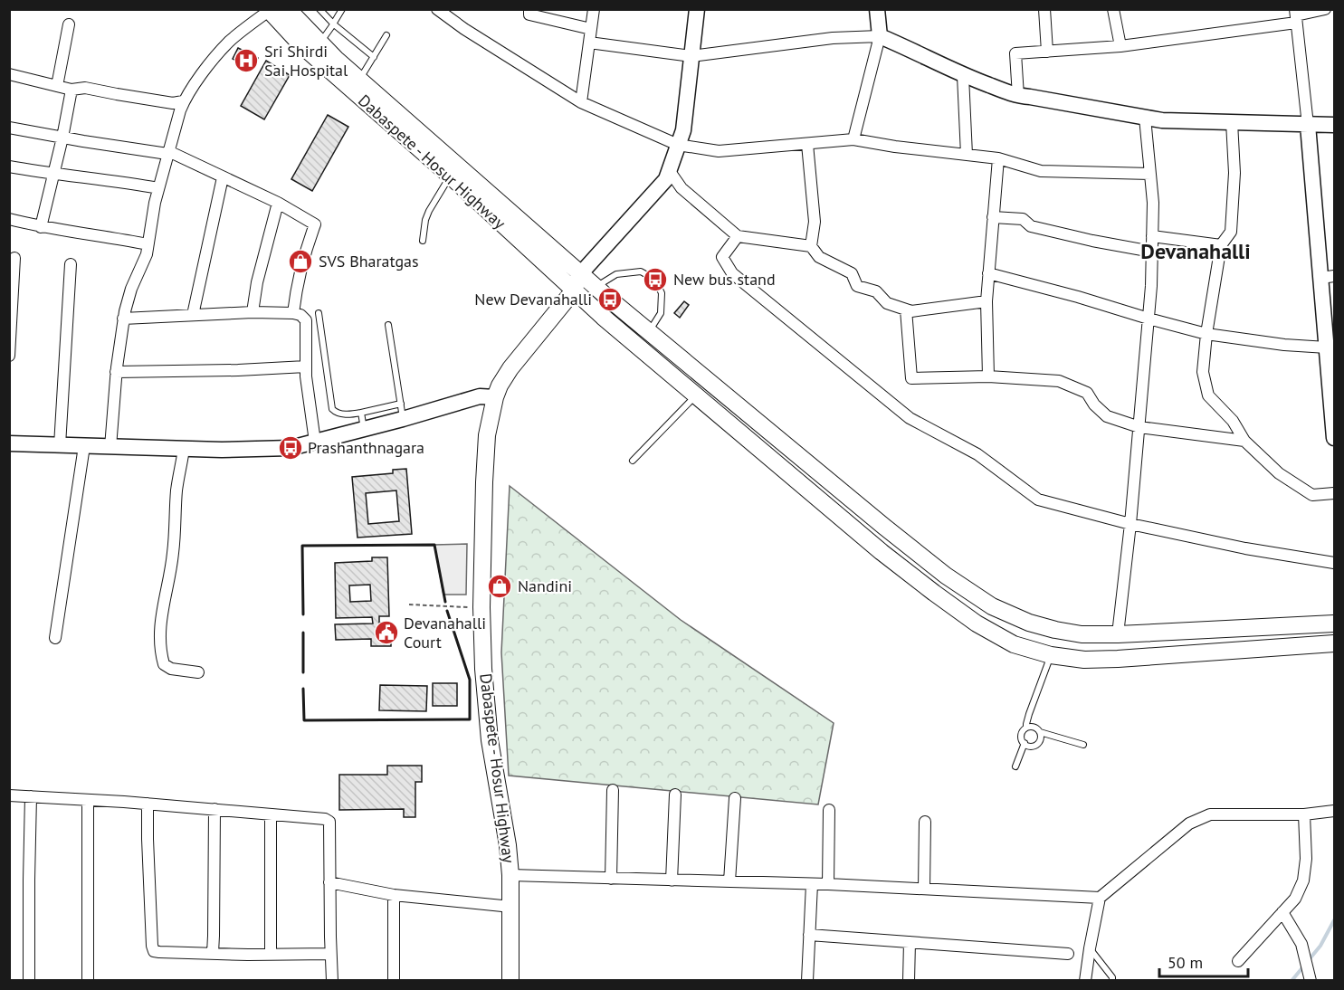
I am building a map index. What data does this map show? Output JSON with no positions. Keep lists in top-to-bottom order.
{
  "streets": {
    "main road": ["Dabaspete - Hosur Highway"]
  },
  "districts": ["Devanahalli"],
  "places": {
    "hospital": ["Sri Shirdi Sai Hospital"],
    "shop": ["SVS Bharatgas", "Nandini"],
    "bus stop": ["New bus stand", "New Devanahalli", "Prashanthnagara"],
    "public building": ["Devanahalli Court"]
  },
  "scale_bar": "50 m"
}
